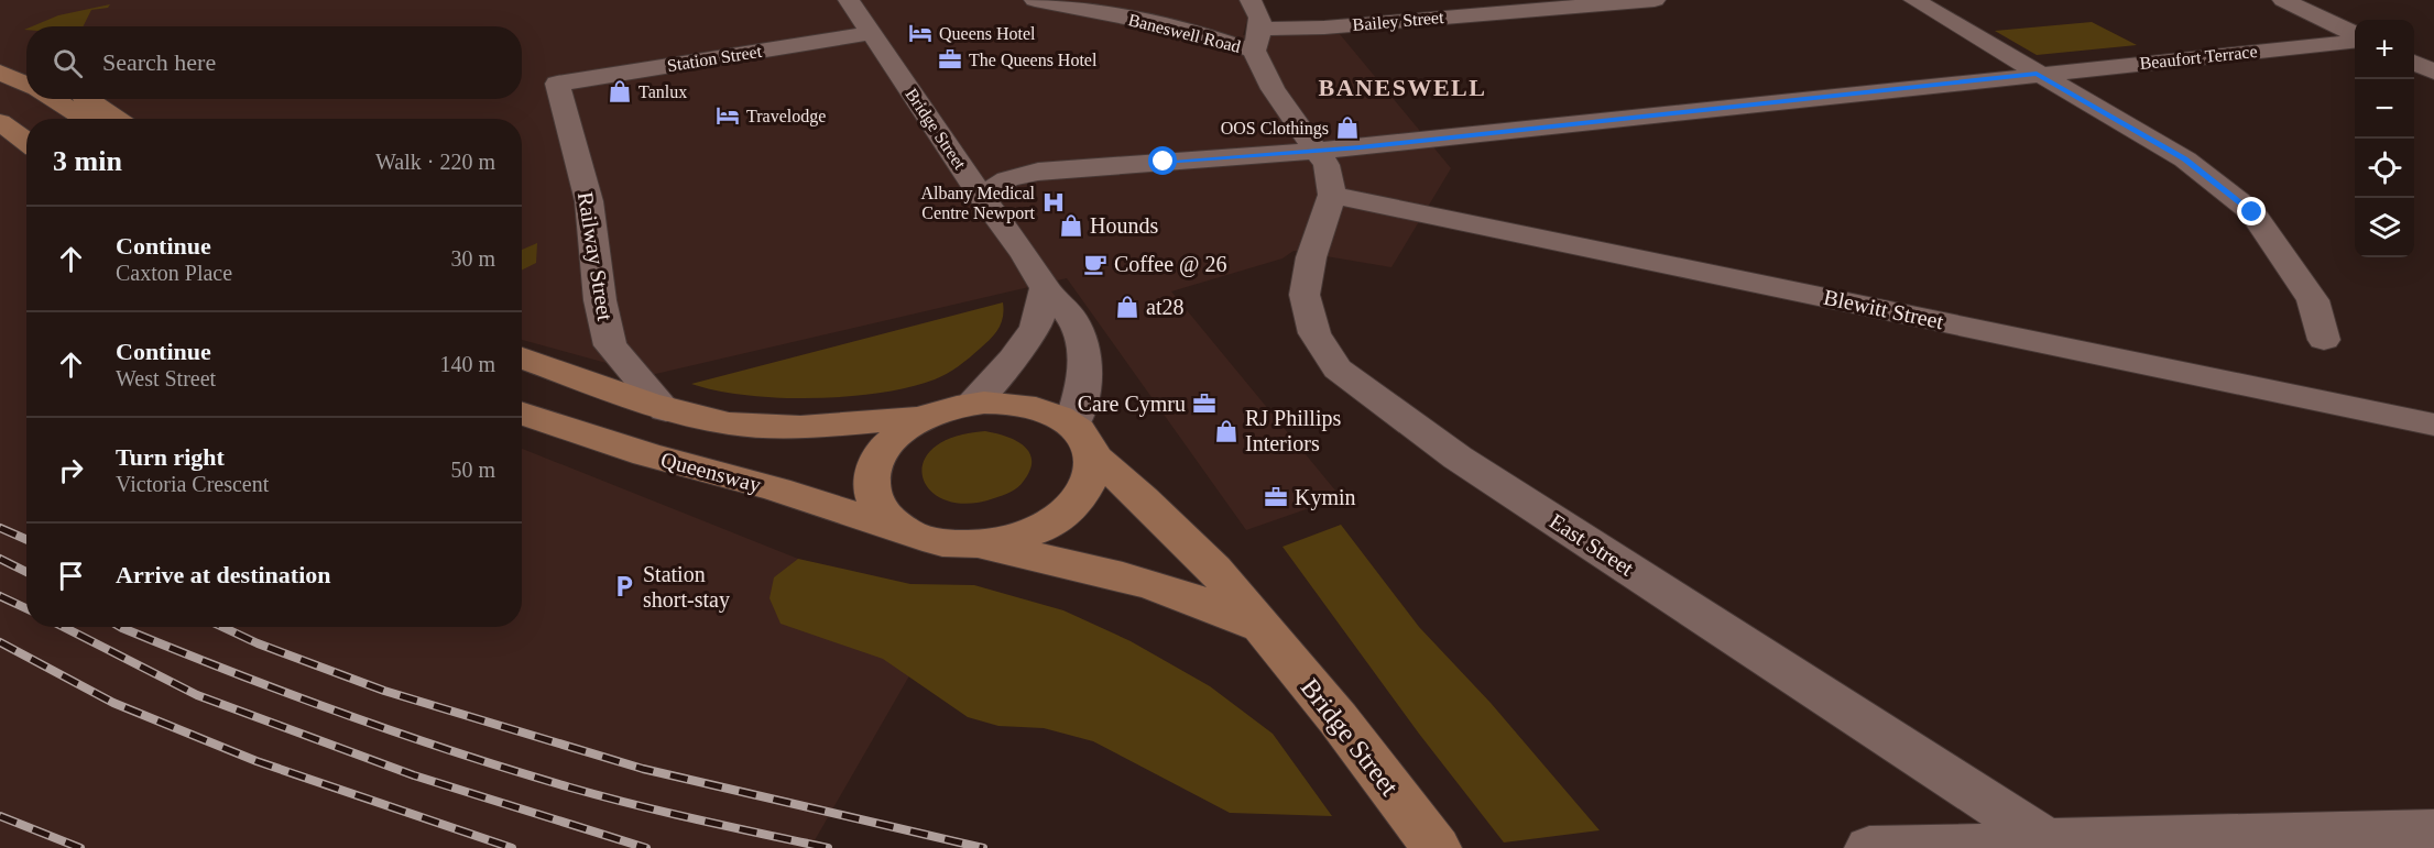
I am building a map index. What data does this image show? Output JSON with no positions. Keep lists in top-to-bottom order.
{
  "streets": {
    "main road": ["Bridge Street", "Queensway"],
    "street": [
      "Bailey Street",
      "Baneswell Road",
      "Beaufort Terrace",
      "Station Street",
      "Railway Street",
      "Blewitt Street",
      "East Street"
    ]
  },
  "crossings": [
    ["Bailey Street", "Baneswell Road"],
    ["Baneswell Road", "Beaufort Terrace"],
    ["Beaufort Terrace", "Bridge Street"],
    ["Station Street", "Bridge Street"],
    ["Station Street", "Railway Street"],
    ["Bridge Street", "Queensway"],
    ["Railway Street", "Queensway"],
    ["Blewitt Street", "East Street"]
  ],
  "districts": ["BANESWELL"],
  "places": {
    "hotel": ["Queens Hotel", "Travelodge"],
    "office": ["The Queens Hotel", "Care Cymru", "Kymin"],
    "shop": [
      "Tanlux",
      "OOS Clothings",
      "Hounds",
      "at28",
      "RJ Phillips Interiors"
    ],
    "hospital": ["Albany Medical Centre Newport"],
    "cafe": ["Coffee @ 26"],
    "parking": ["Station short-stay"]
  },
  "page": {
    "map_buttons": ["+", "−"],
    "search": "Search here",
    "heading": ["3 min", "Walk · 220 m"],
    "list": [
      ["Continue", "Caxton Place", "30 m"],
      ["Continue", "West Street", "140 m"],
      ["Turn right", "Victoria Crescent", "50 m"],
      "Arrive at destination"
    ]
  }
}
